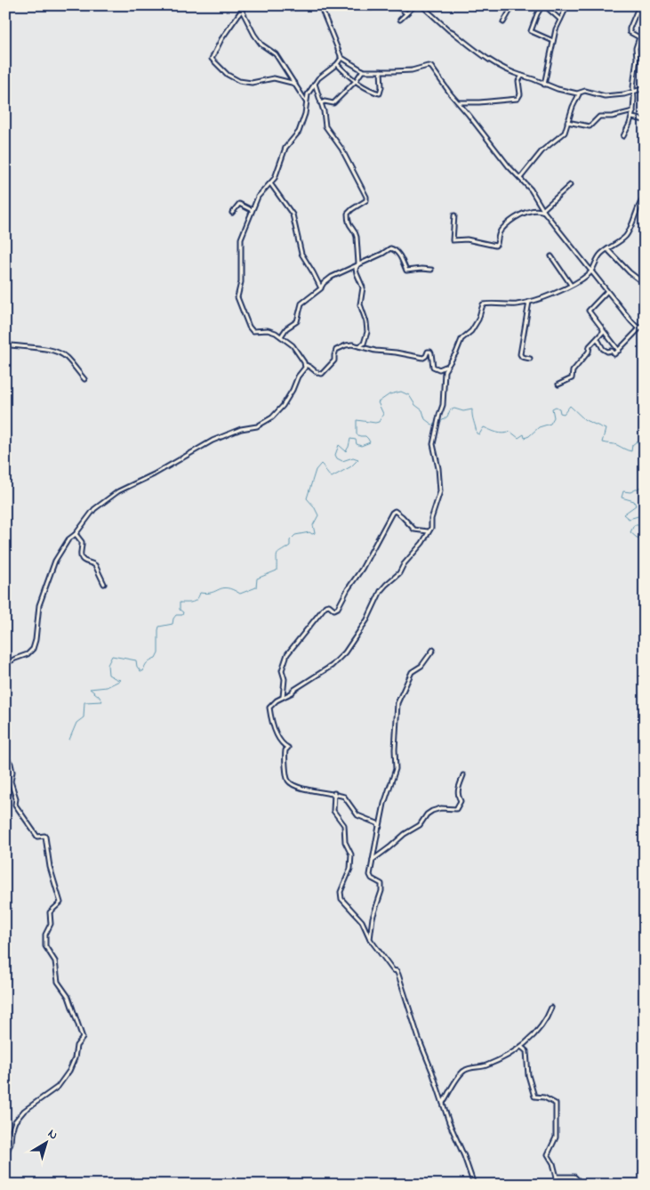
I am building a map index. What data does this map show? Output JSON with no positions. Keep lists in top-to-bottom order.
{
  "north": "top right"
}
